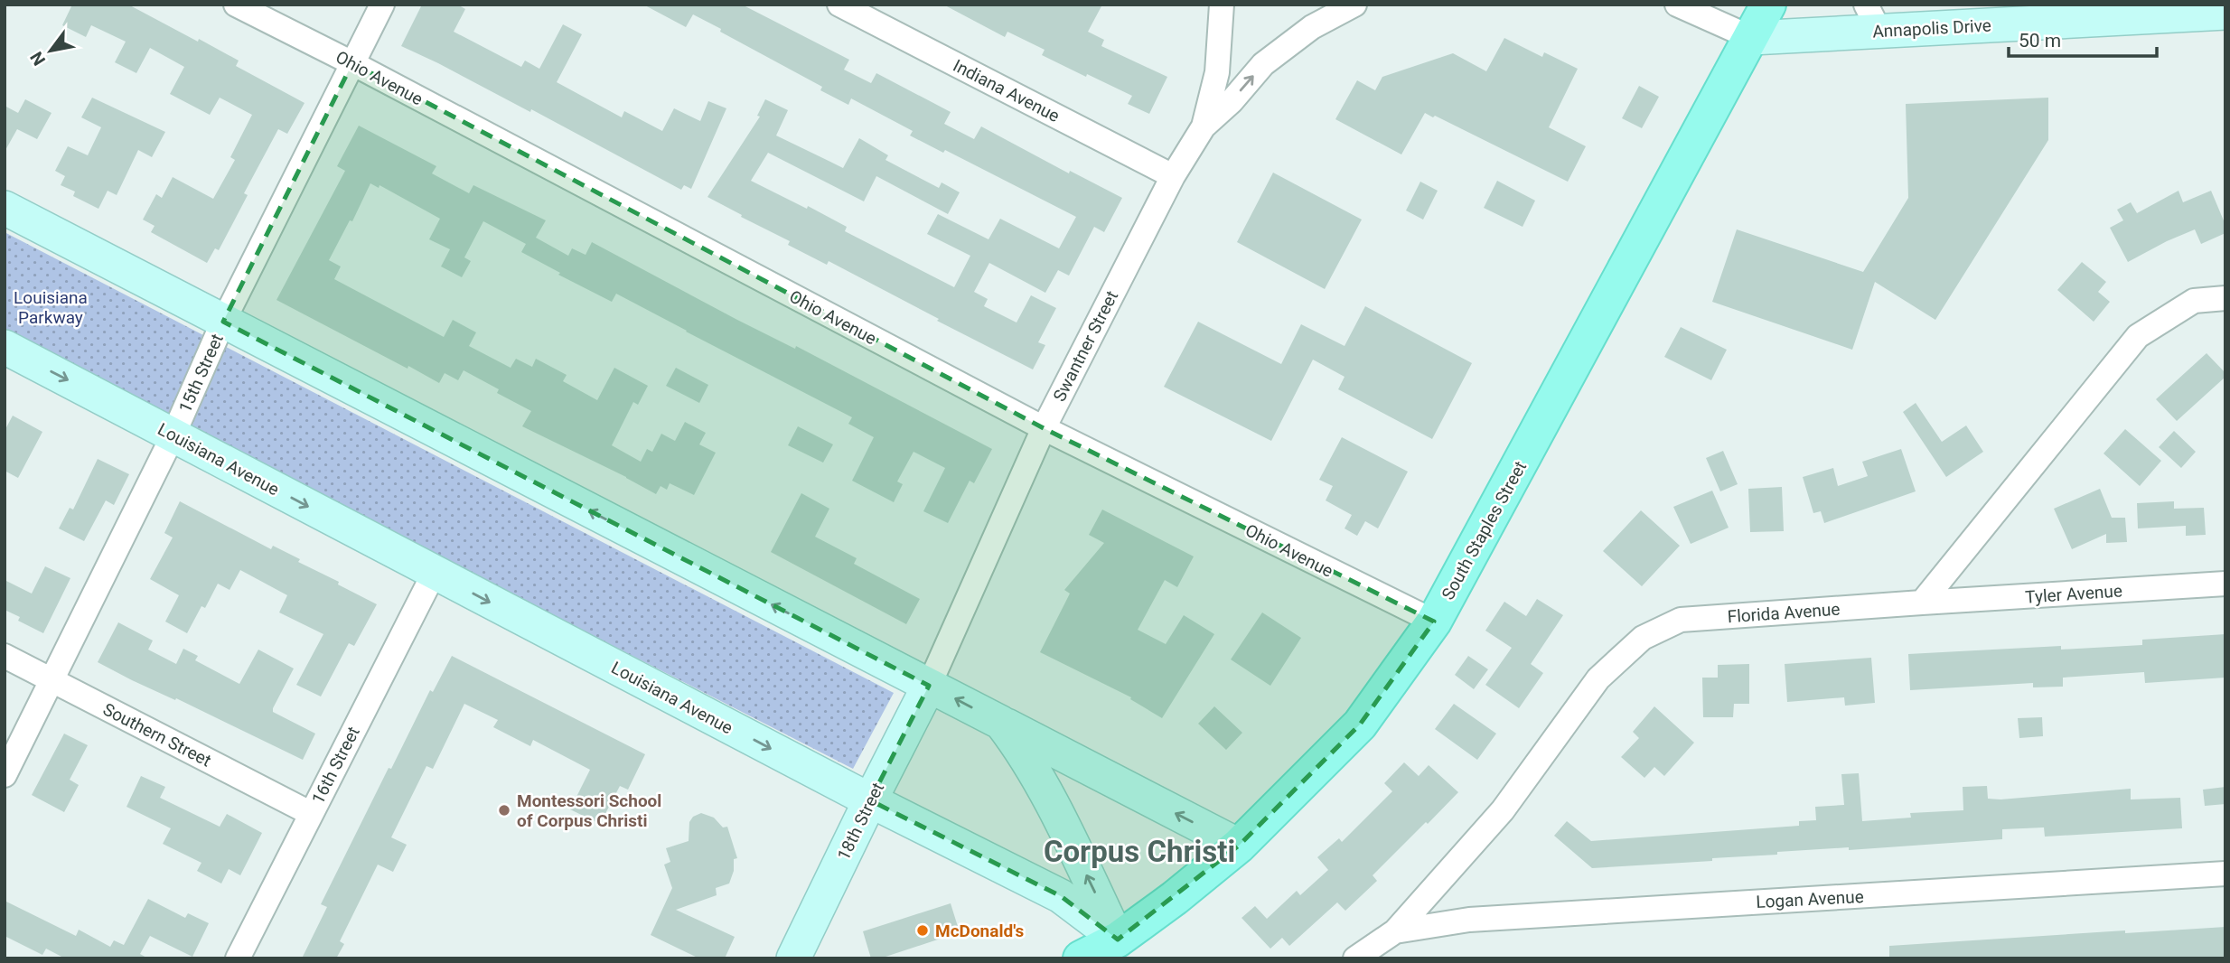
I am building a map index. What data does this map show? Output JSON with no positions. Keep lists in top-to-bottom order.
{
  "streets": {
    "main road": [
      "Annapolis Drive",
      "Louisiana Avenue",
      "South Staples Street",
      "18th Street"
    ],
    "street": [
      "Ohio Avenue",
      "Indiana Avenue",
      "Swantner Street",
      "15th Street",
      "Tyler Avenue",
      "Florida Avenue",
      "Southern Street",
      "16th Street",
      "Logan Avenue"
    ]
  },
  "crossings": [
    ["Annapolis Drive", "South Staples Street"],
    ["Ohio Avenue", "Swantner Street"],
    ["Ohio Avenue", "15th Street"],
    ["Ohio Avenue", "South Staples Street"],
    ["Indiana Avenue", "Swantner Street"],
    ["Swantner Street", "18th Street"],
    ["15th Street", "Louisiana Avenue"],
    ["15th Street", "Southern Street"],
    ["Louisiana Avenue", "South Staples Street"],
    ["Louisiana Avenue", "16th Street"],
    ["Louisiana Avenue", "18th Street"],
    ["Tyler Avenue", "Florida Avenue"],
    ["Florida Avenue", "Logan Avenue"],
    ["Southern Street", "16th Street"]
  ],
  "districts": ["Corpus Christi"],
  "parks": ["Louisiana Parkway"],
  "places": ["Montessori School of Corpus Christi", "McDonald's"],
  "scale_bar": "50 m",
  "north": "bottom left"
}
